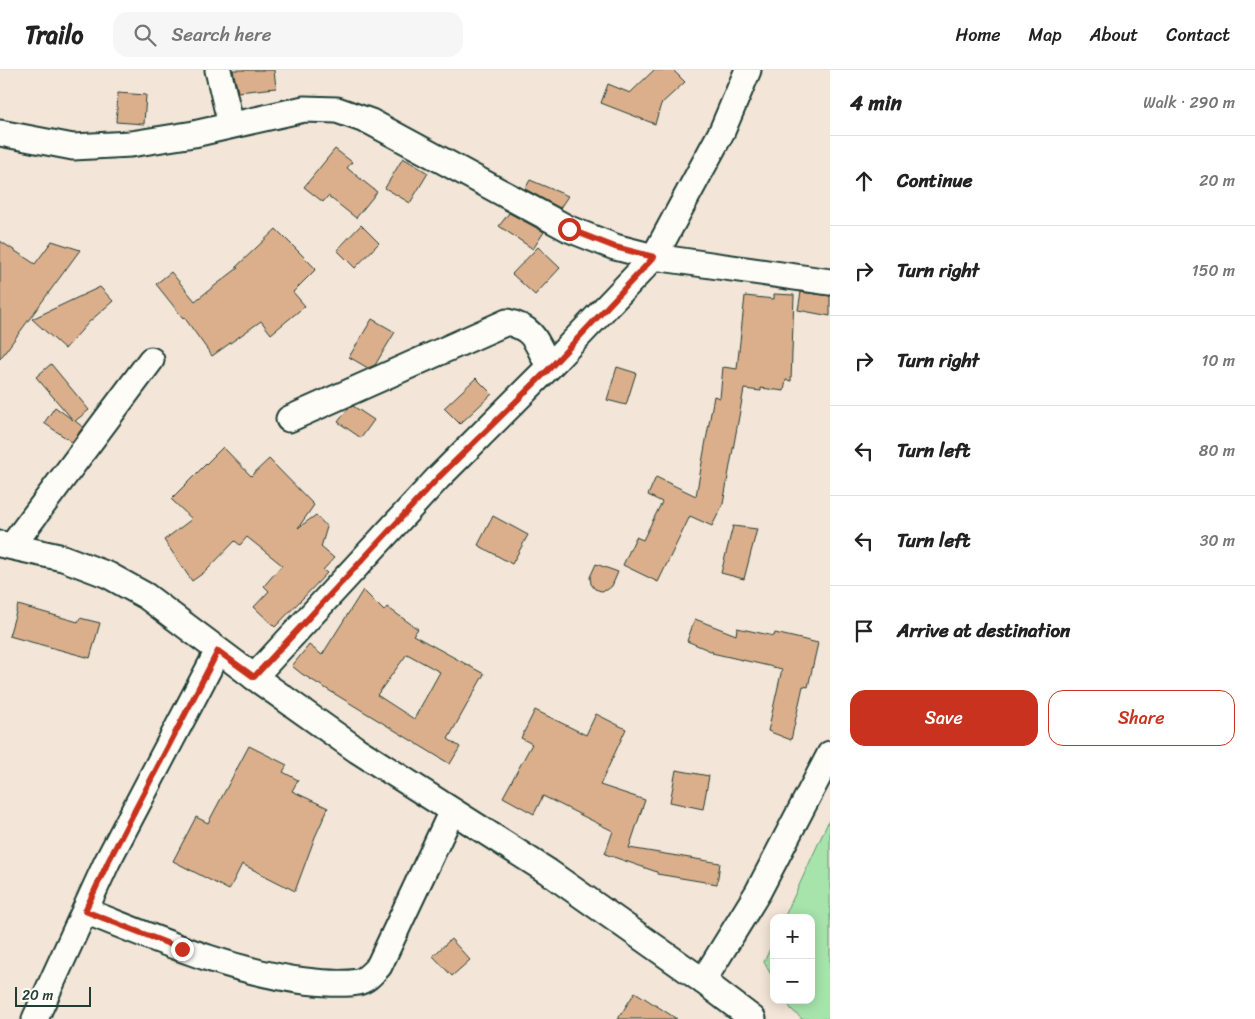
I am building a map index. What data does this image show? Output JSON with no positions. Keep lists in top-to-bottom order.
{
  "scale_bar": "20 m",
  "page": {
    "header": "Trailo",
    "search": "Search here",
    "nav": [
      "Home",
      "Map",
      "About",
      "Contact"
    ],
    "heading": ["4 min", "Walk · 290 m"],
    "list": [
      ["Continue", "20 m"],
      ["Turn right", "150 m"],
      ["Turn right", "10 m"],
      ["Turn left", "80 m"],
      ["Turn left", "30 m"],
      "Arrive at destination"
    ],
    "buttons": ["Save", "Share"],
    "map_buttons": ["+", "−"],
    "scale": "20 m"
  }
}
